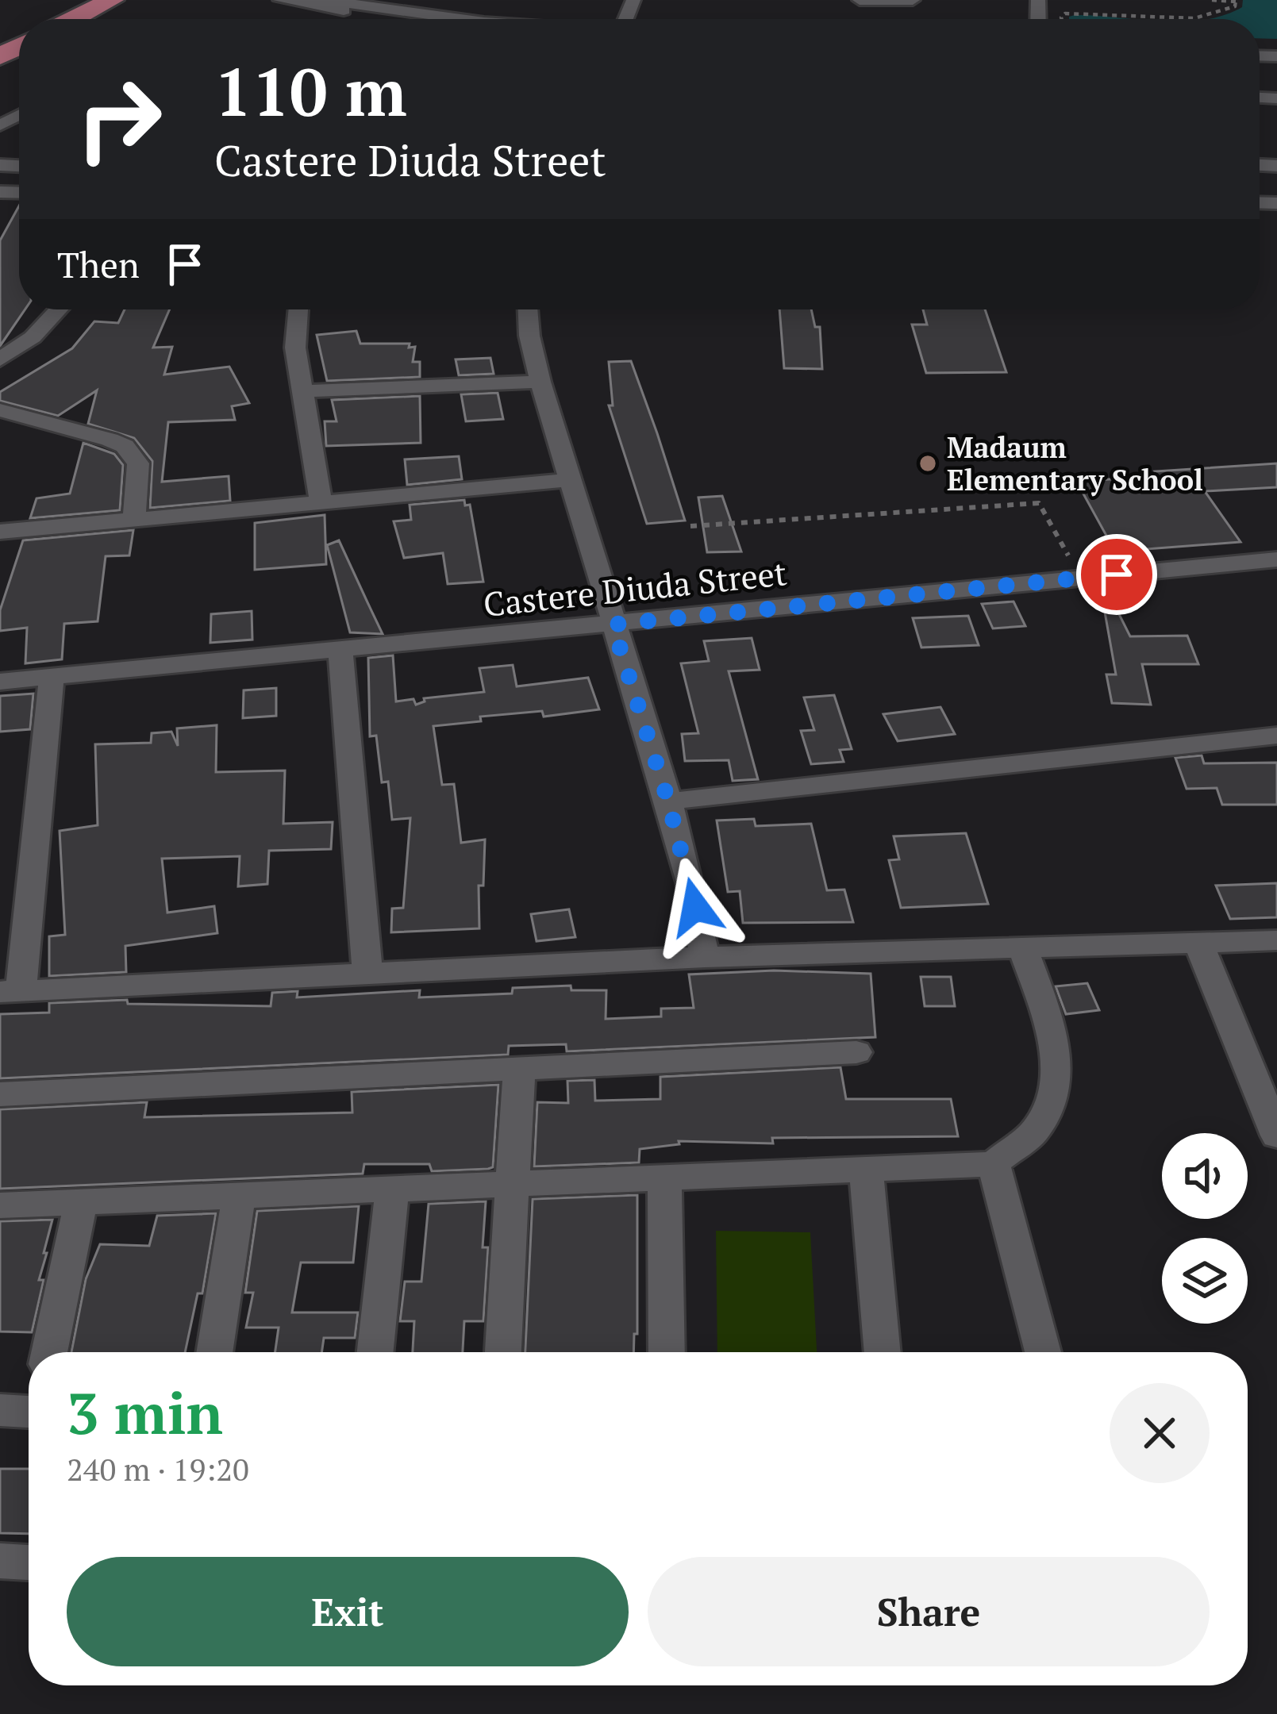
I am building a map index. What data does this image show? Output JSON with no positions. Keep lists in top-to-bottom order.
{
  "streets": {
    "street": ["Castere Diuda Street"]
  },
  "places": ["Madaum Elementary School"],
  "page": {
    "turn": ["110 m", "Castere Diuda Street"],
    "then": "Then",
    "heading": ["3 min", "240 m · 19:20"],
    "buttons": ["Exit", "Share"]
  }
}
